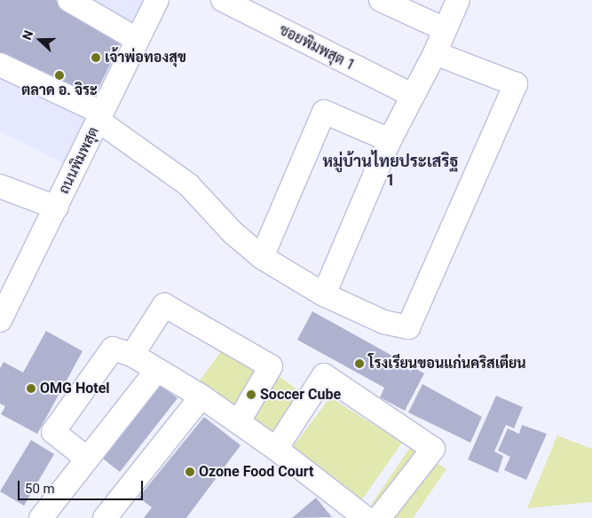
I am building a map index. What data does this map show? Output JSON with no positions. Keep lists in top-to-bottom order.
{
  "streets": {
    "street": ["ซอยพิมพสุต 1", "ถนนพิมพสุต"]
  },
  "districts": ["หมู่บ้านไทยประเสริฐ 1"],
  "places": [
    "เจ้าพ่อทองสุข",
    "ตลาด อ. จิระ",
    "โรงเรียนขอนแก่นคริสเตียน",
    "OMG Hotel",
    "Soccer Cube",
    "Ozone Food Court"
  ],
  "scale_bar": "50 m",
  "north": "left"
}
